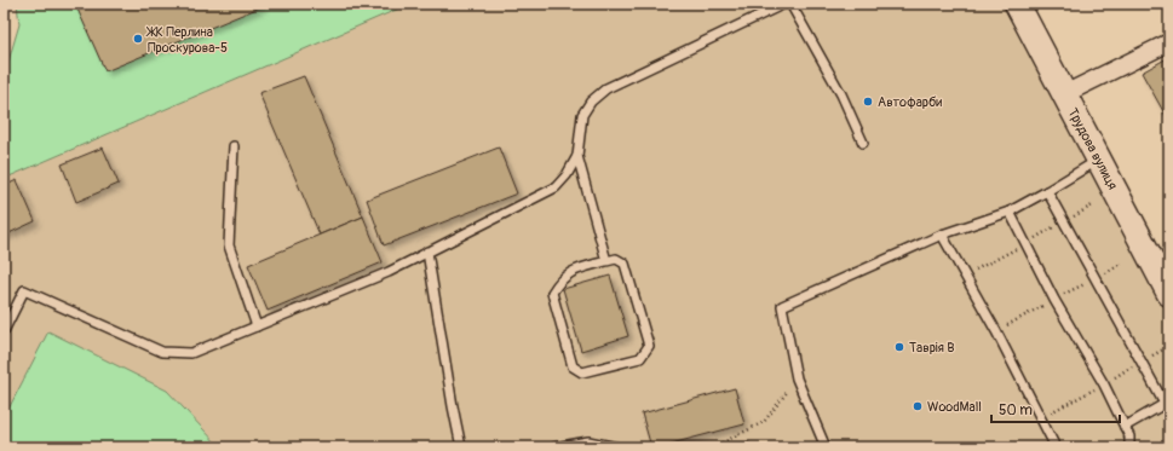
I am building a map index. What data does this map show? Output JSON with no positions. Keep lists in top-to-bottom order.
{
  "streets": {
    "main road": ["Трудова вулиця"]
  },
  "places": [
    "ЖК Перлина Проскурова-5",
    "Автофарби",
    "Таврія В",
    "WoodMall"
  ],
  "scale_bar": "50 m"
}
